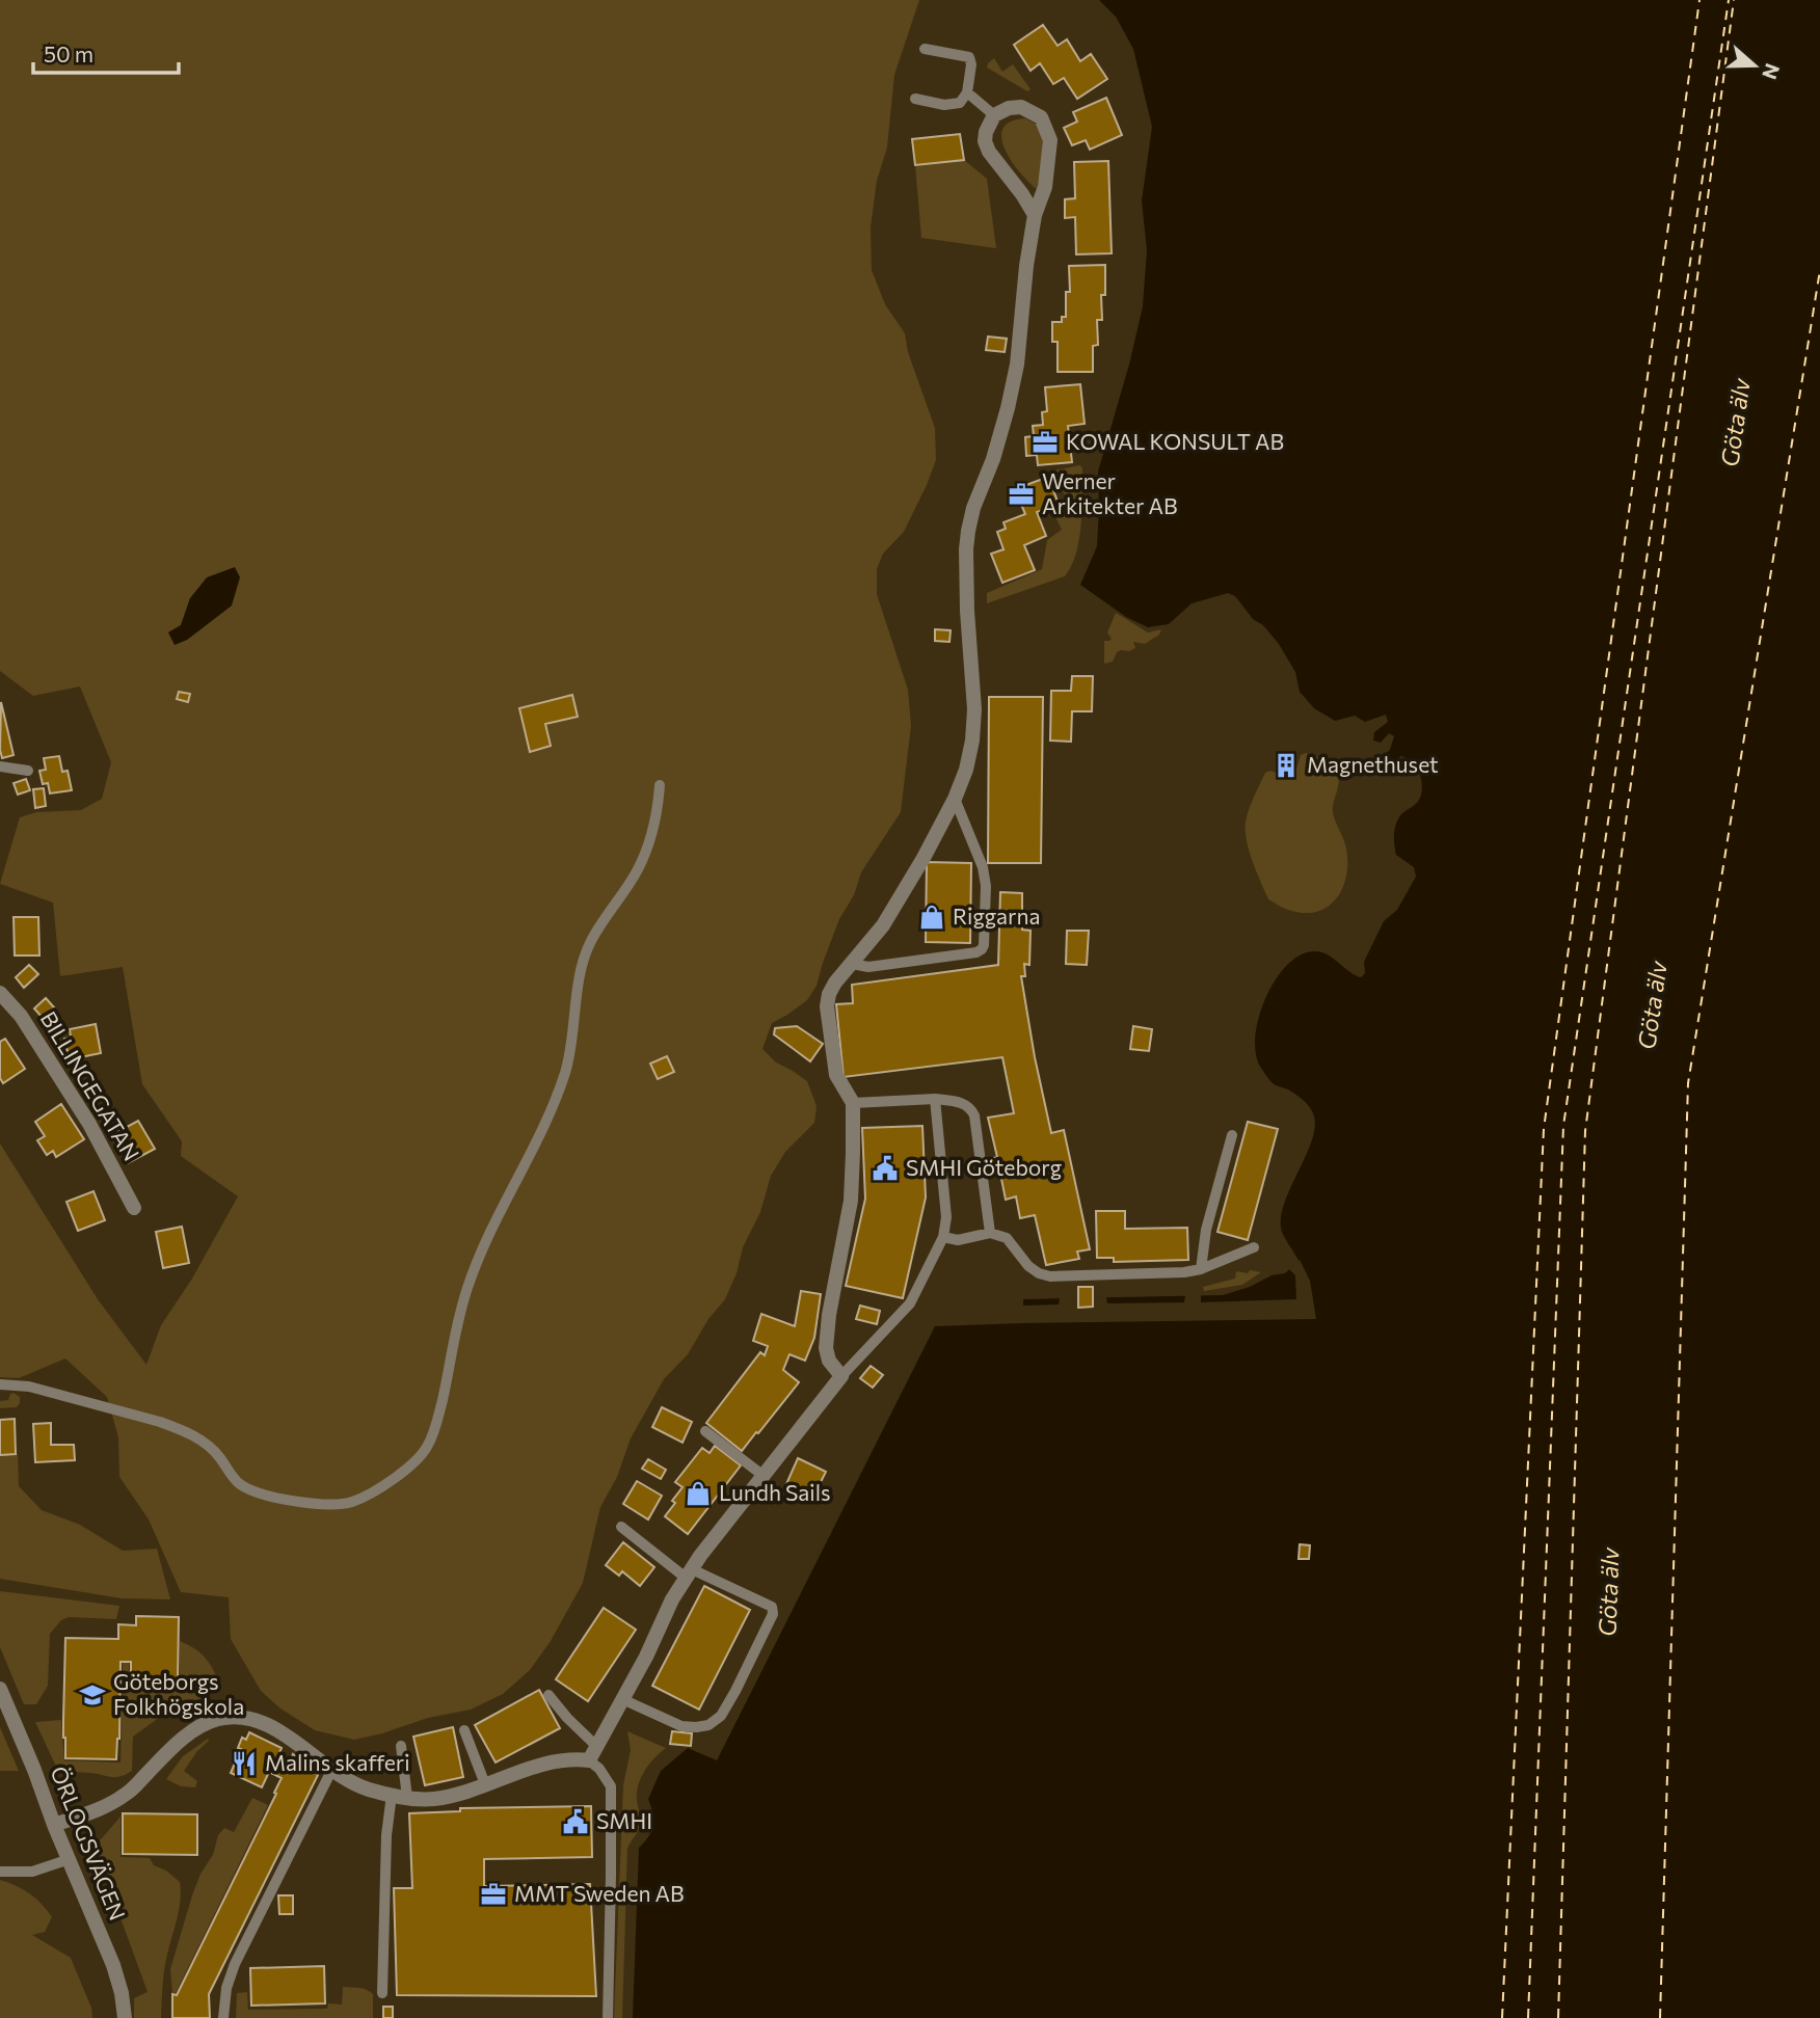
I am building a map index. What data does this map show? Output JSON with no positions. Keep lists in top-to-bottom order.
{
  "streets": {
    "street": ["BILLINGEGATAN", "ÖRLOGSVÄGEN"]
  },
  "water": ["Göta älv"],
  "places": {
    "office": ["KOWAL KONSULT AB", "Werner Arkitekter AB", "MMT Sweden AB"],
    "building": ["Magnethuset"],
    "shop": ["Riggarna", "Lundh Sails"],
    "public building": ["SMHI Göteborg", "SMHI"],
    "school or university": ["Göteborgs Folkhögskola"],
    "restaurant": ["Malins skafferi"]
  },
  "scale_bar": "50 m",
  "north": "right"
}
